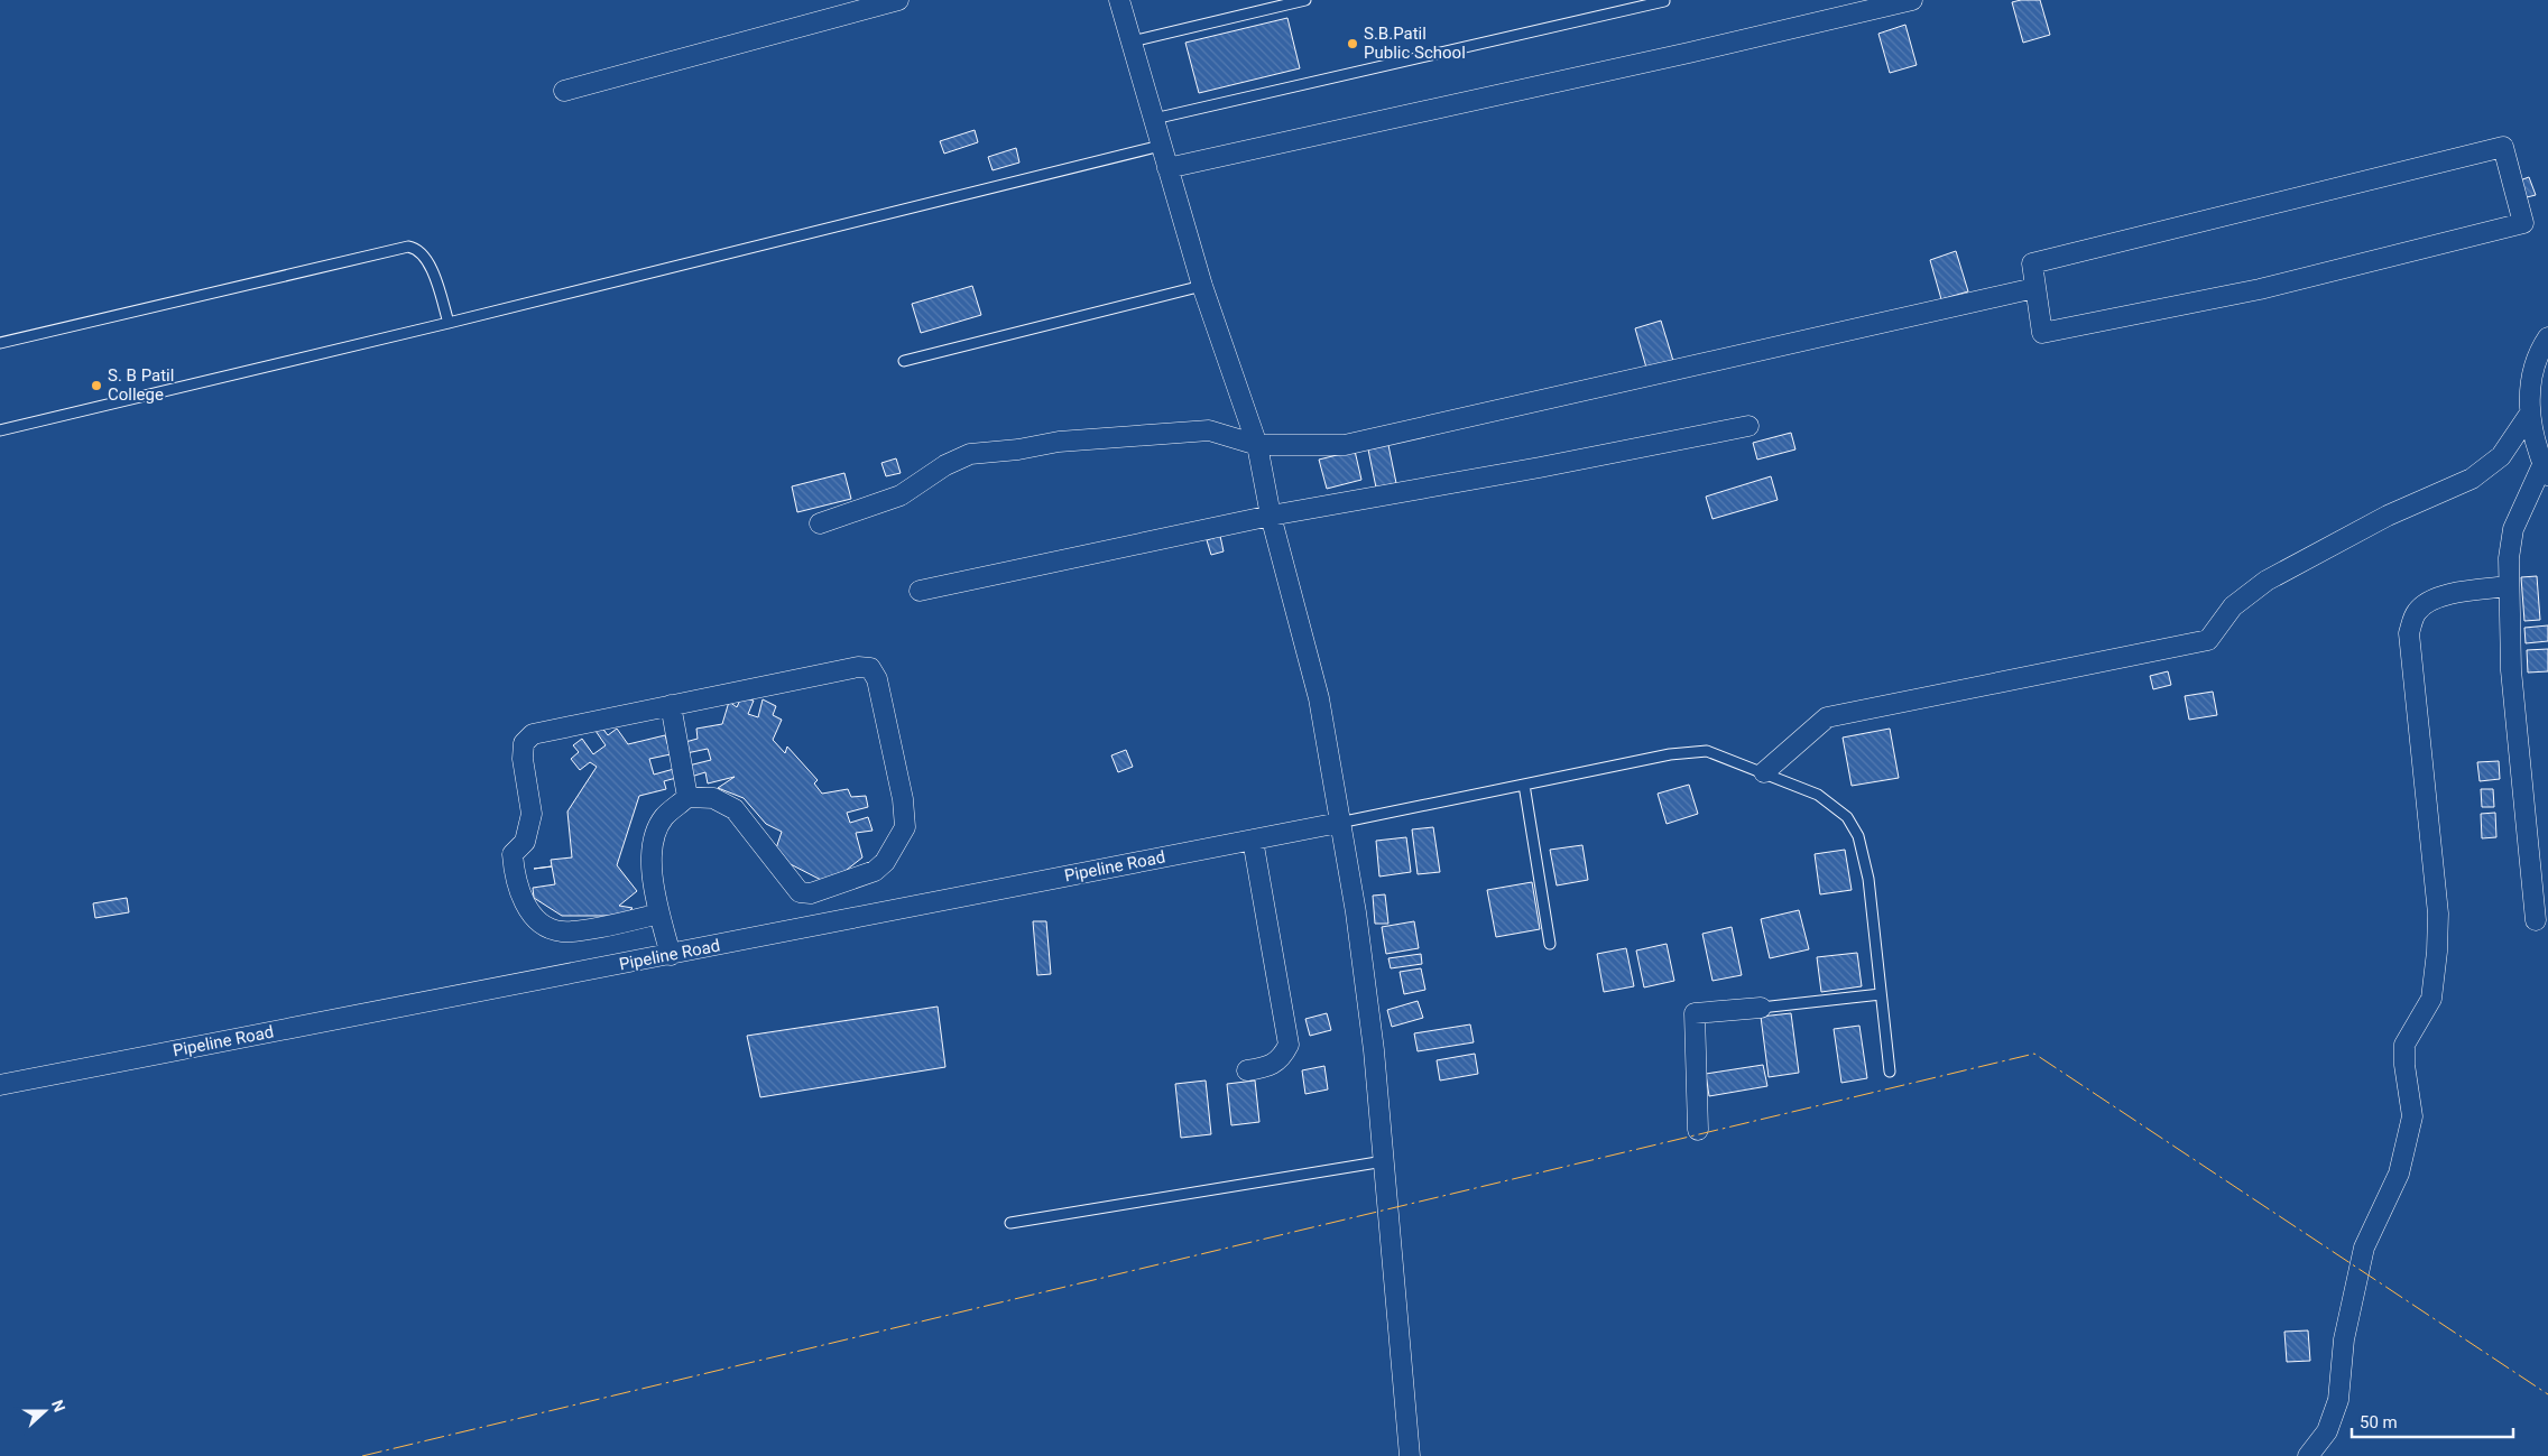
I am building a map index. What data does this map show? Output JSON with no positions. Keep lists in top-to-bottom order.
{
  "streets": {
    "street": ["Pipeline Road"]
  },
  "places": ["S.B.Patil Public School", "S. B Patil College"],
  "scale_bar": "50 m",
  "north": "right"
}
